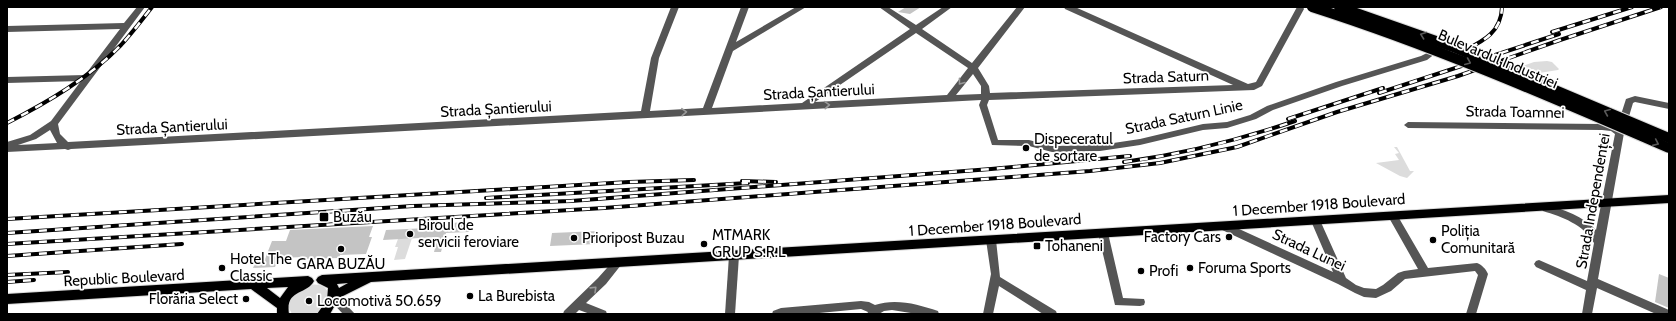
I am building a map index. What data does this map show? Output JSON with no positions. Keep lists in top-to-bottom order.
{
  "streets": {
    "main road": ["Bulevardul Industriei", "1 December 1918 Boulevard"],
    "street": [
      "Strada Saturn",
      "Strada Șantierului",
      "Strada Toamnei",
      "Strada Saturn Linie",
      "Strada Independenței",
      "Strada Lunei"
    ]
  },
  "crossings": [
    ["Strada Saturn", "Strada Șantierului"],
    ["Strada Saturn", "Strada Saturn Linie"],
    ["Strada Șantierului", "Strada Saturn Linie"],
    ["Strada Toamnei", "Strada Independenței"],
    ["Strada Independenței", "1 December 1918 Boulevard"],
    ["1 December 1918 Boulevard", "Strada Lunei"]
  ],
  "places": {
    "other": [
      "Dispeceratul de sortare",
      "Biroul de servicii feroviare",
      "Factory Cars",
      "Prioripost Buzau",
      "Poliția Comunitară",
      "MTMARK GRUP S.R.L",
      "GARA BUZĂU",
      "Hotel The Classic",
      "Foruma Sports",
      "Profi",
      "La Burebista",
      "Florăria Select",
      "Locomotivă 50.659"
    ],
    "transit": ["Buzău", "Tohaneni"]
  }
}
